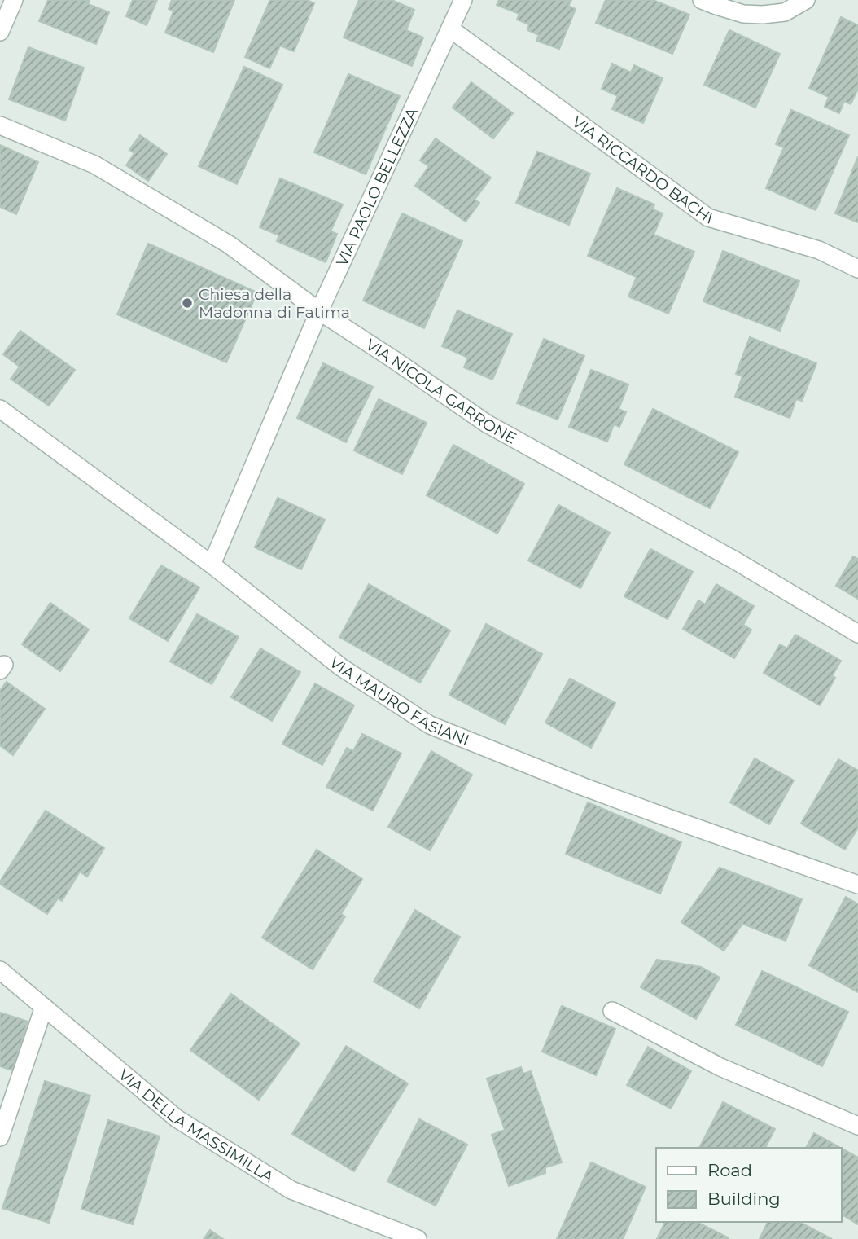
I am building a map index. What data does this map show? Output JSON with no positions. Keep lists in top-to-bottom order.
{
  "streets": {
    "street": [
      "VIA RICCARDO BACHI",
      "VIA PAOLO BELLEZZA",
      "VIA NICOLA GARRONE",
      "VIA MAURO FASIANI",
      "VIA DELLA MASSIMILLA"
    ]
  },
  "crossings": [
    ["VIA RICCARDO BACHI", "VIA PAOLO BELLEZZA"],
    ["VIA PAOLO BELLEZZA", "VIA NICOLA GARRONE"],
    ["VIA PAOLO BELLEZZA", "VIA MAURO FASIANI"]
  ],
  "places": ["Chiesa della Madonna di Fatima"],
  "legend": ["Road", "Building"]
}
